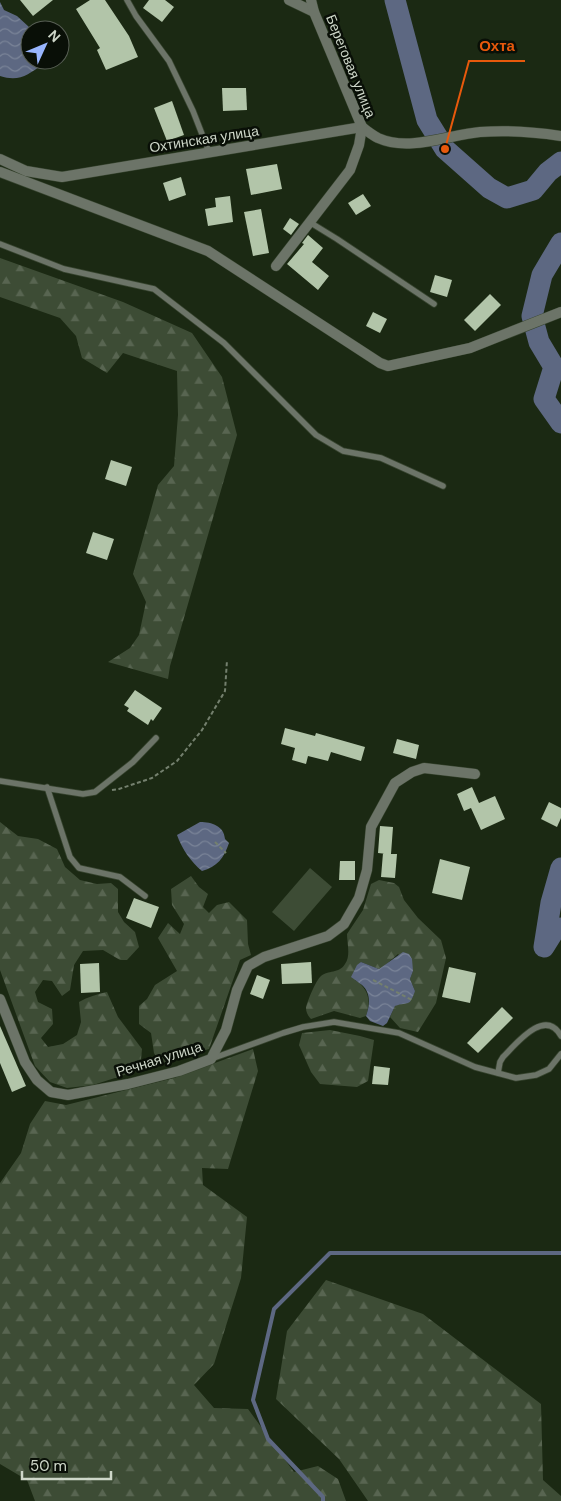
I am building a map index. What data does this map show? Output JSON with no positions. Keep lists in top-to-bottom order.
{
  "streets": {
    "street": ["Береговая улица", "Охтинская улица", "Речная улица"]
  },
  "crossings": [
    ["Береговая улица", "Охтинская улица"]
  ],
  "places": ["Охта"],
  "scale_bar": "50 m",
  "north": "top right"
}
